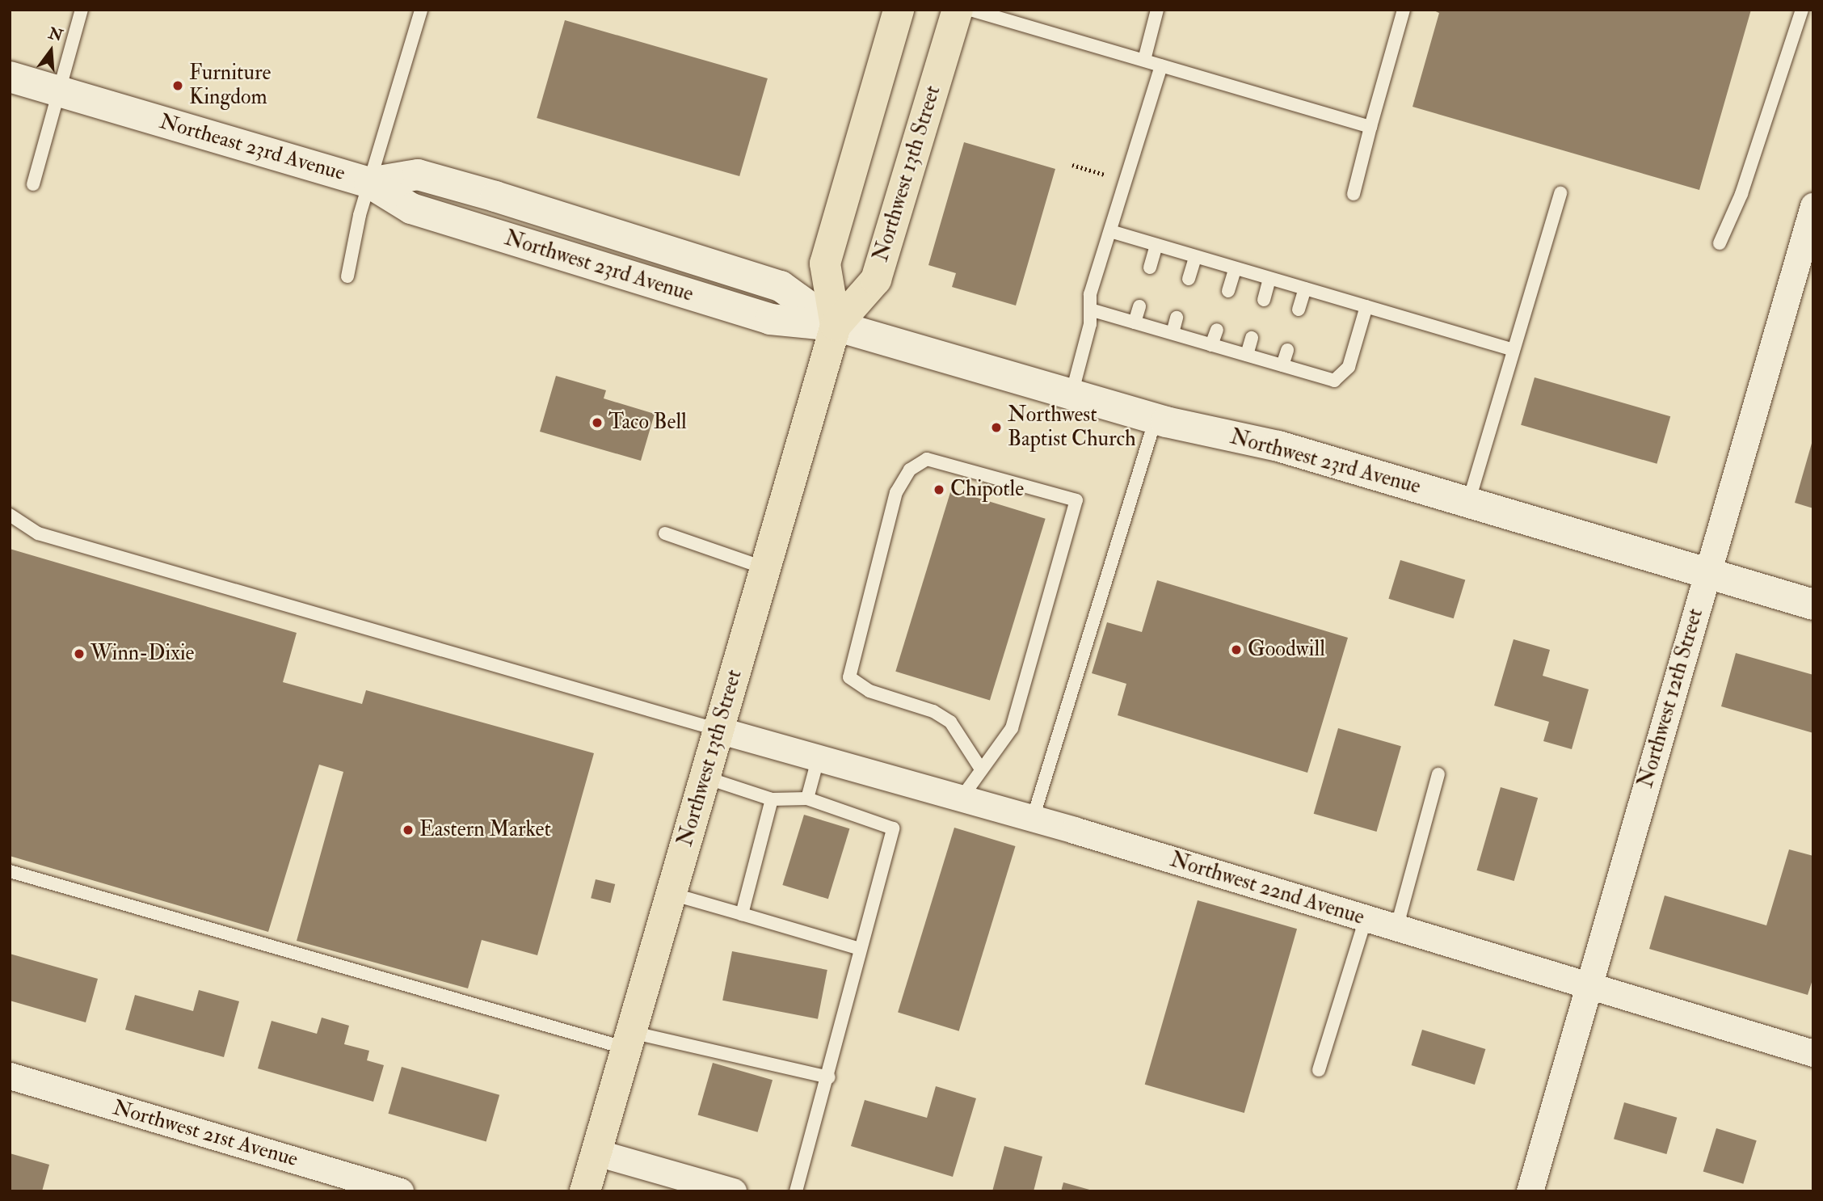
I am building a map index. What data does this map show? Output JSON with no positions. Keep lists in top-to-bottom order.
{
  "streets": {
    "main road": ["Northwest 13th Street"],
    "street": [
      "Northeast 23rd Avenue",
      "Northwest 23rd Avenue",
      "Northwest 12th Street",
      "Northwest 22nd Avenue",
      "Northwest 21st Avenue"
    ]
  },
  "crossings": [
    ["Northeast 23rd Avenue", "Northwest 23rd Avenue"],
    ["Northwest 13th Street", "Northwest 23rd Avenue"],
    ["Northwest 13th Street", "Northwest 22nd Avenue"],
    ["Northwest 23rd Avenue", "Northwest 12th Street"],
    ["Northwest 12th Street", "Northwest 22nd Avenue"]
  ],
  "places": [
    "Furniture Kingdom",
    "Taco Bell",
    "Northwest Baptist Church",
    "Chipotle",
    "Goodwill",
    "Winn-Dixie",
    "Eastern Market"
  ],
  "north": "top"
}
